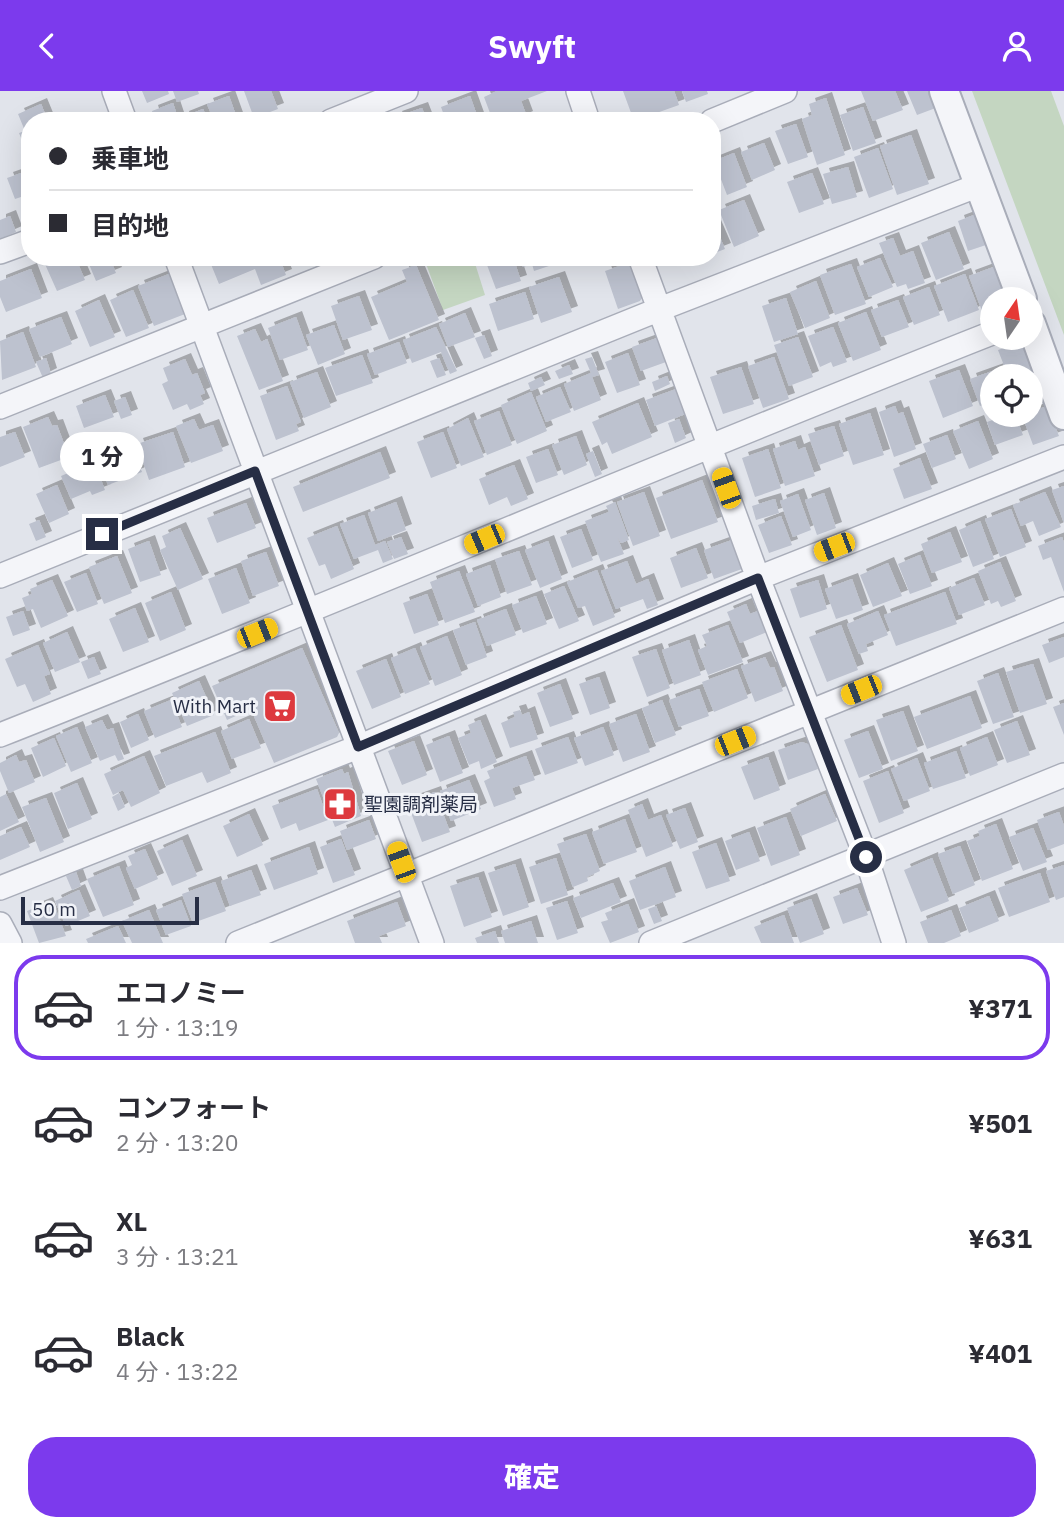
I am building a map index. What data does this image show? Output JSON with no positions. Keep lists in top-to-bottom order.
{
  "places": {
    "supermarket": ["With Mart"],
    "pharmacy": ["聖園調剤薬局"]
  },
  "scale_bar": "50 m",
  "north": "top",
  "page": {
    "header": "Swyft",
    "banner": ["乗車地", "目的地"],
    "bubble": "1 分",
    "scale": "50 m",
    "list": [
      {
        "name": "エコノミー",
        "note": "1 分 · 13:19",
        "value": "¥371"
      },
      {
        "name": "コンフォート",
        "note": "2 分 · 13:20",
        "value": "¥501"
      },
      {
        "name": "XL",
        "note": "3 分 · 13:21",
        "value": "¥631"
      },
      {
        "name": "Black",
        "note": "4 分 · 13:22",
        "value": "¥401"
      }
    ],
    "buttons": "確定"
  }
}
